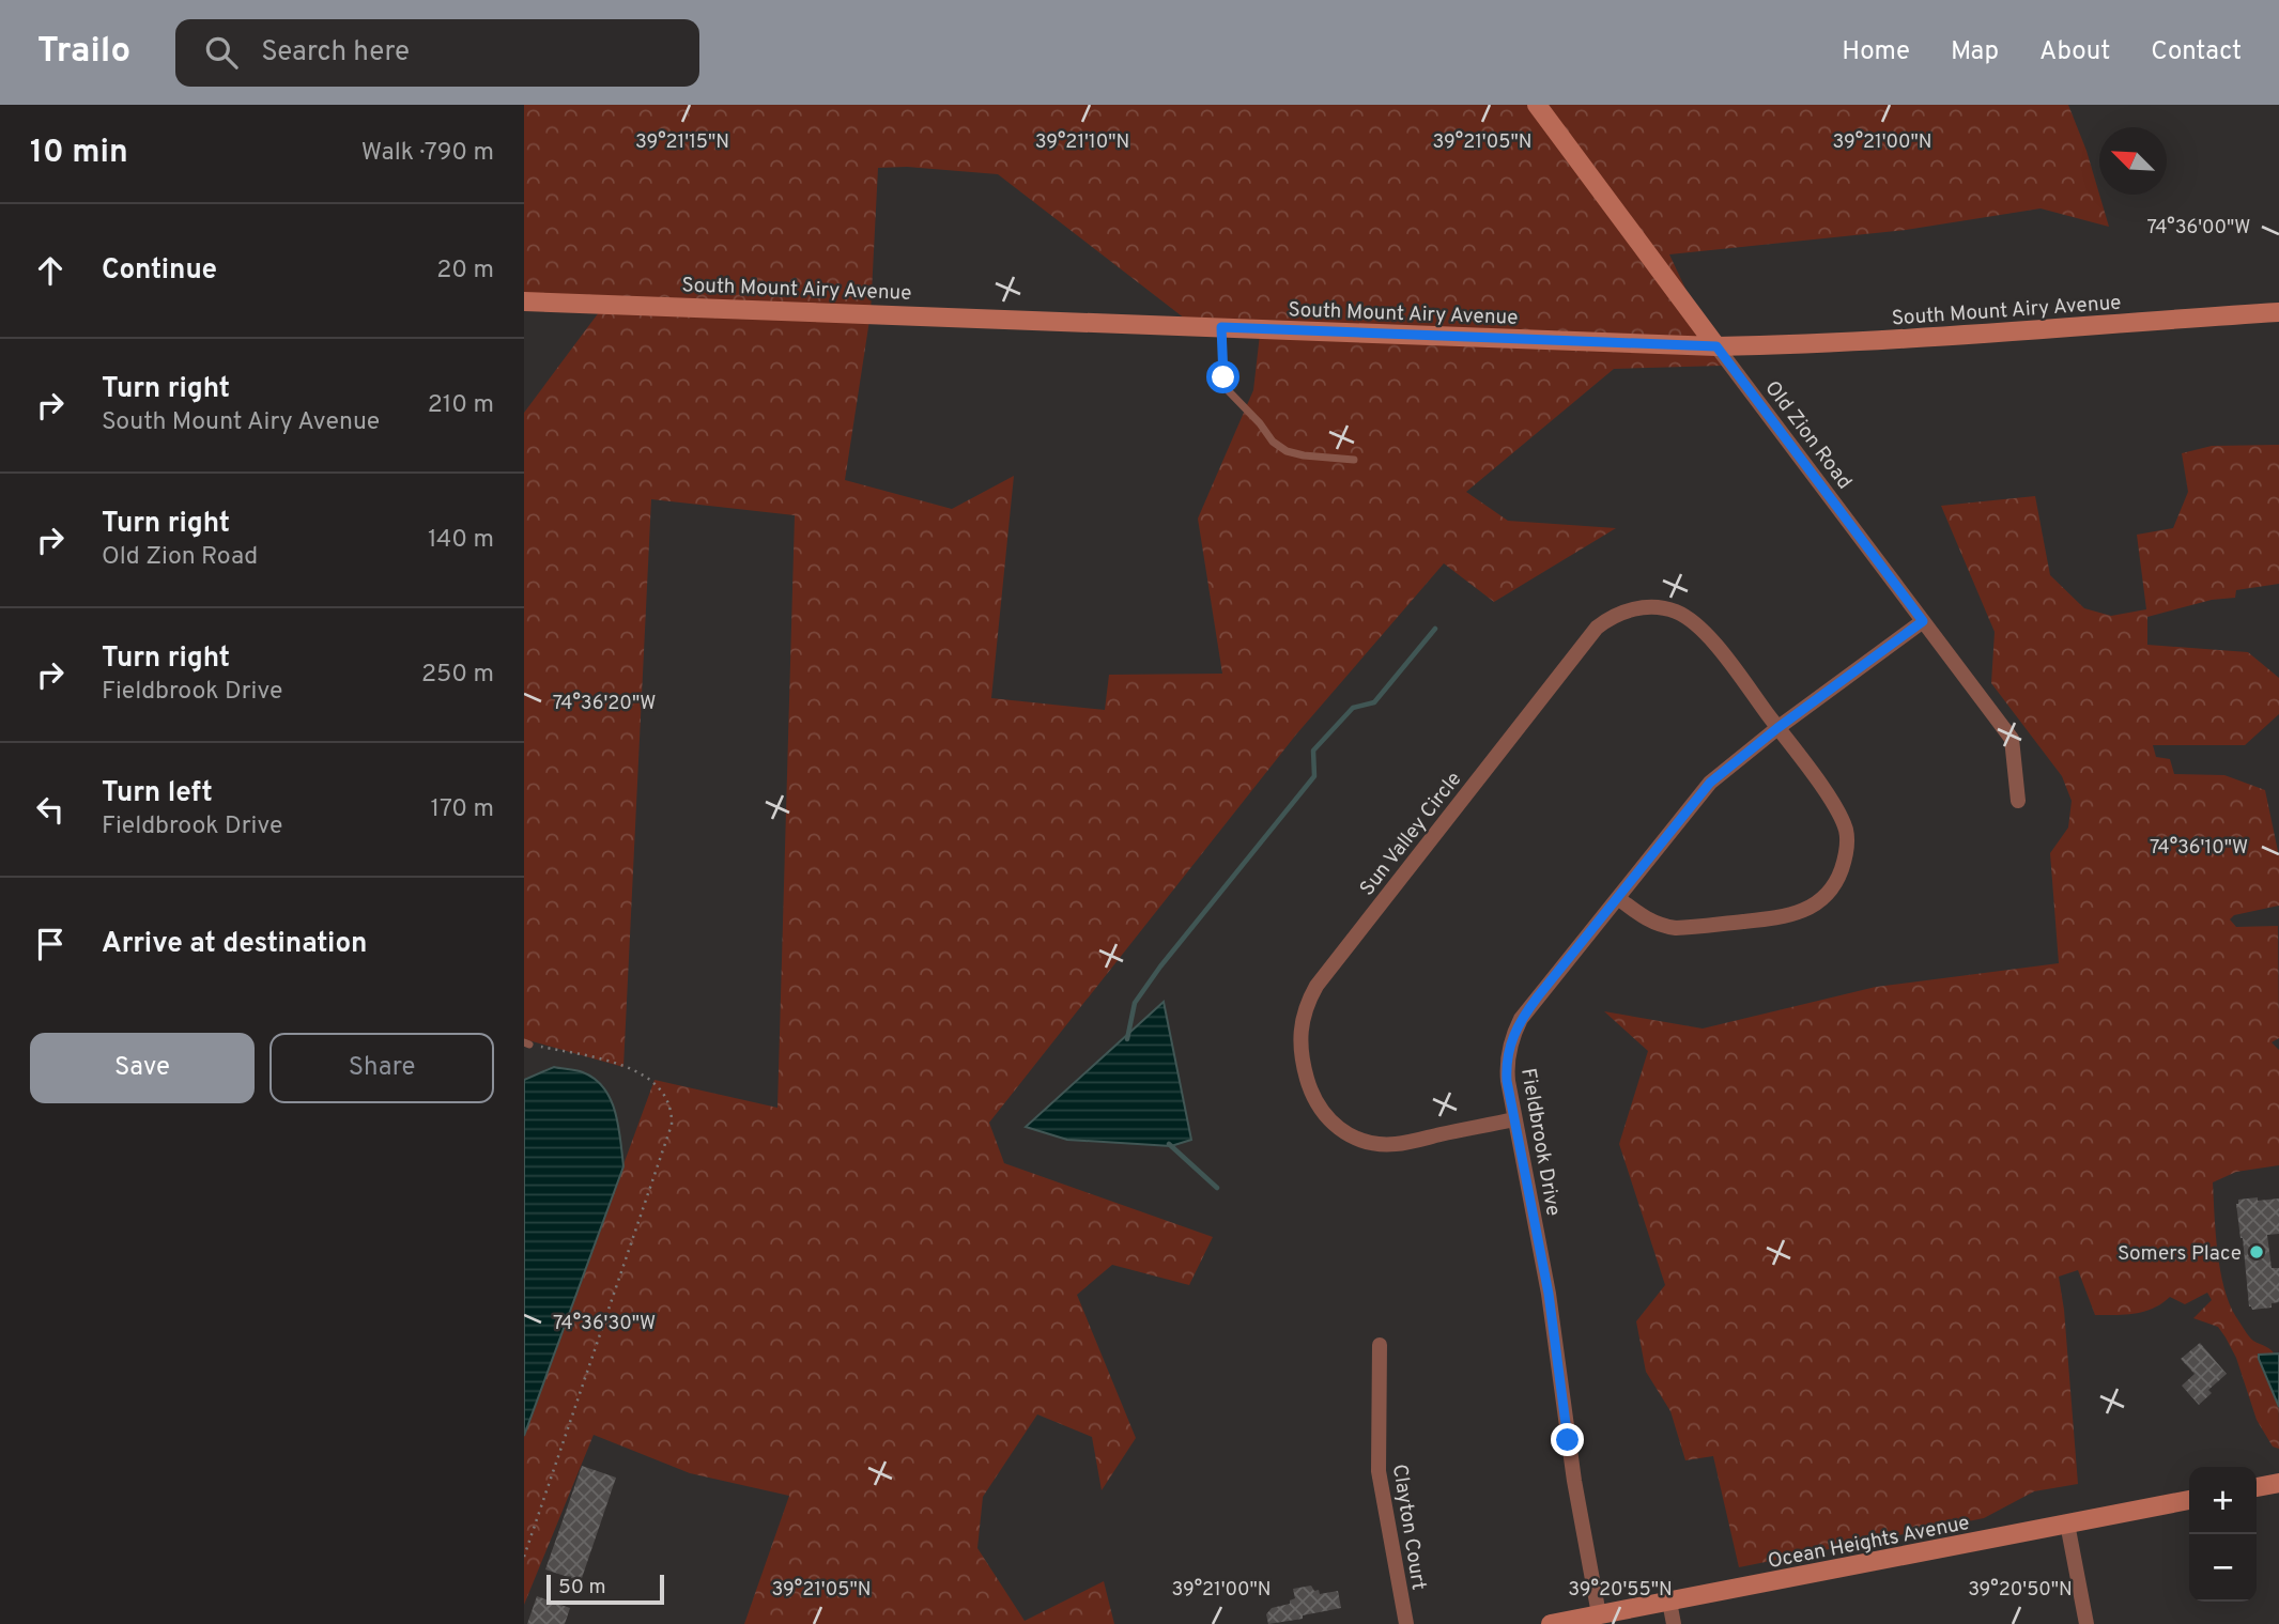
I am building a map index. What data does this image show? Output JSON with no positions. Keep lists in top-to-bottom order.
{
  "streets": {
    "street": [
      "South Mount Airy Avenue",
      "Old Zion Road",
      "Sun Valley Circle",
      "Fieldbrook Drive",
      "Clayton Court",
      "Ocean Heights Avenue"
    ]
  },
  "crossings": [
    ["South Mount Airy Avenue", "Old Zion Road"],
    ["Old Zion Road", "Fieldbrook Drive"],
    ["Sun Valley Circle", "Fieldbrook Drive"],
    ["Fieldbrook Drive", "Ocean Heights Avenue"]
  ],
  "places": ["Somers Place"],
  "scale_bar": "50 m",
  "north": "top left",
  "page": {
    "header": "Trailo",
    "search": "Search here",
    "nav": [
      "Home",
      "Map",
      "About",
      "Contact"
    ],
    "heading": ["10 min", "Walk · 790 m"],
    "list": [
      ["Continue", "20 m"],
      ["Turn right", "South Mount Airy Avenue", "210 m"],
      ["Turn right", "Old Zion Road", "140 m"],
      ["Turn right", "Fieldbrook Drive", "250 m"],
      ["Turn left", "Fieldbrook Drive", "170 m"],
      "Arrive at destination"
    ],
    "buttons": ["Save", "Share"],
    "map_buttons": ["+", "−"],
    "scale": "50 m"
  },
  "coordinates": [
    "39°21'15\"N",
    "39°21'10\"N",
    "39°21'05\"N",
    "39°21'00\"N",
    "74°36'00\"W",
    "74°36'20\"W",
    "74°36'10\"W",
    "74°36'30\"W",
    "39°20'55\"N",
    "39°20'50\"N"
  ]
}
